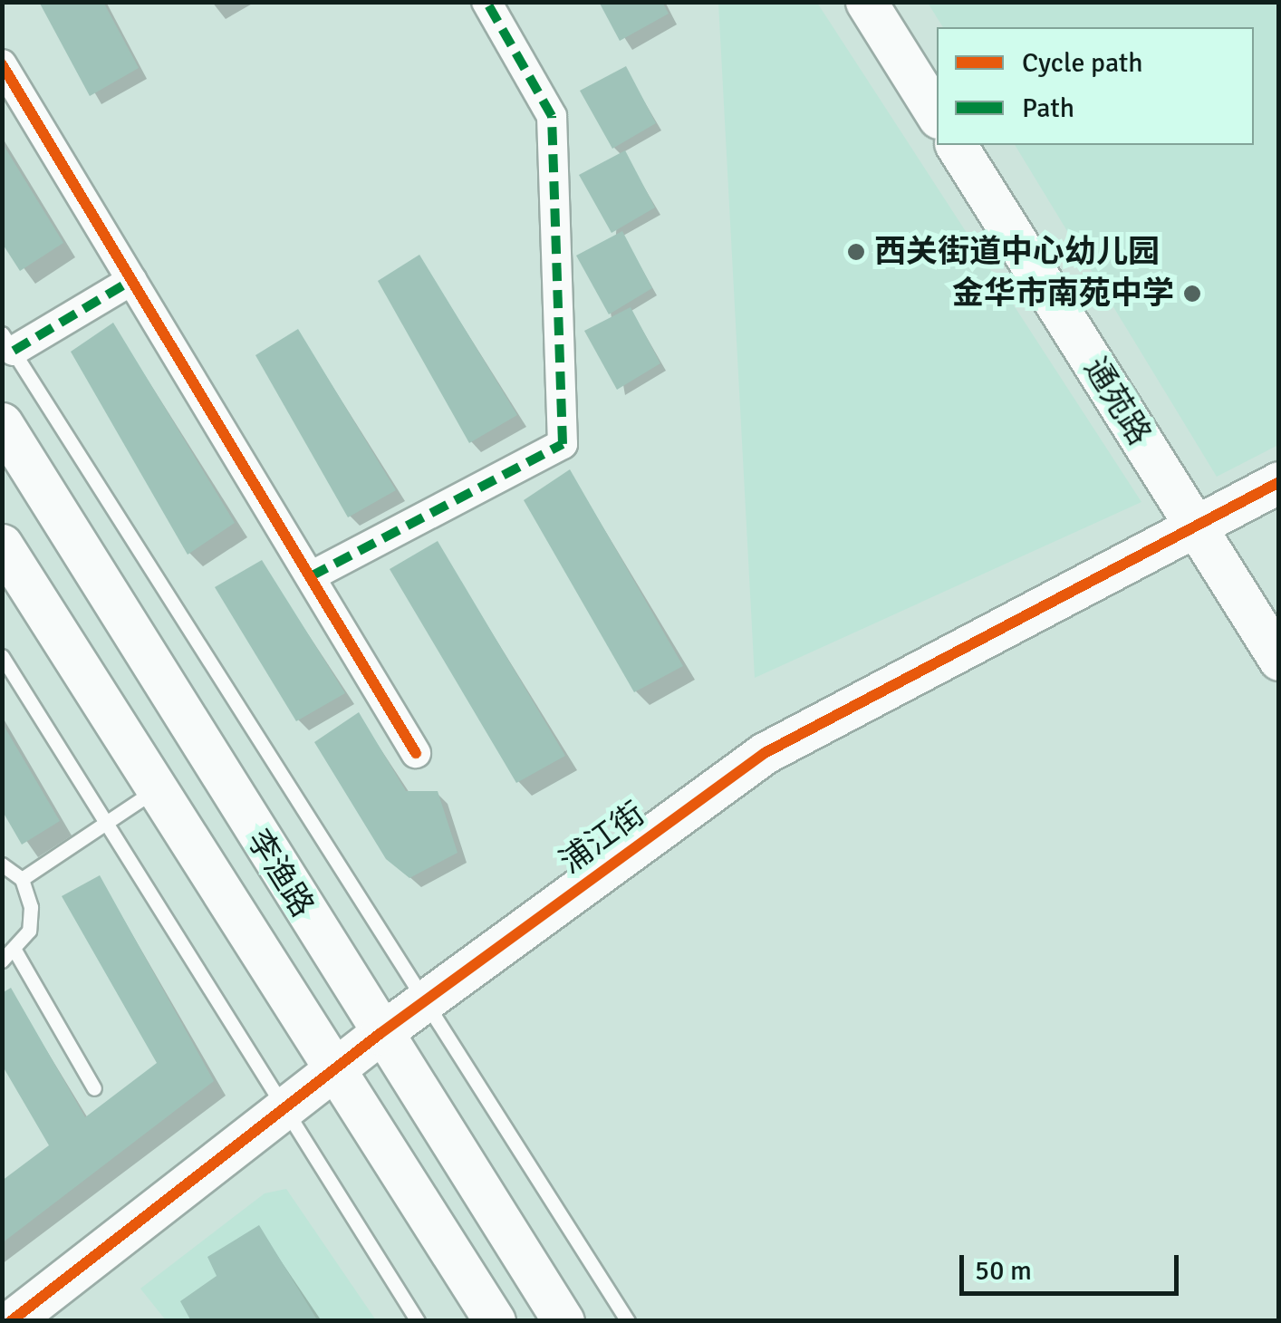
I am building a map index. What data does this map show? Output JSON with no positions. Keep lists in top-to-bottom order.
{
  "streets": {
    "street": ["通苑路", "浦江街", "李渔路"]
  },
  "crossings": [
    ["通苑路", "浦江街"],
    ["浦江街", "李渔路"]
  ],
  "places": ["西关街道中心幼儿园", "金华市南苑中学"],
  "legend": ["Cycle path", "Path"],
  "scale_bar": "50 m"
}
